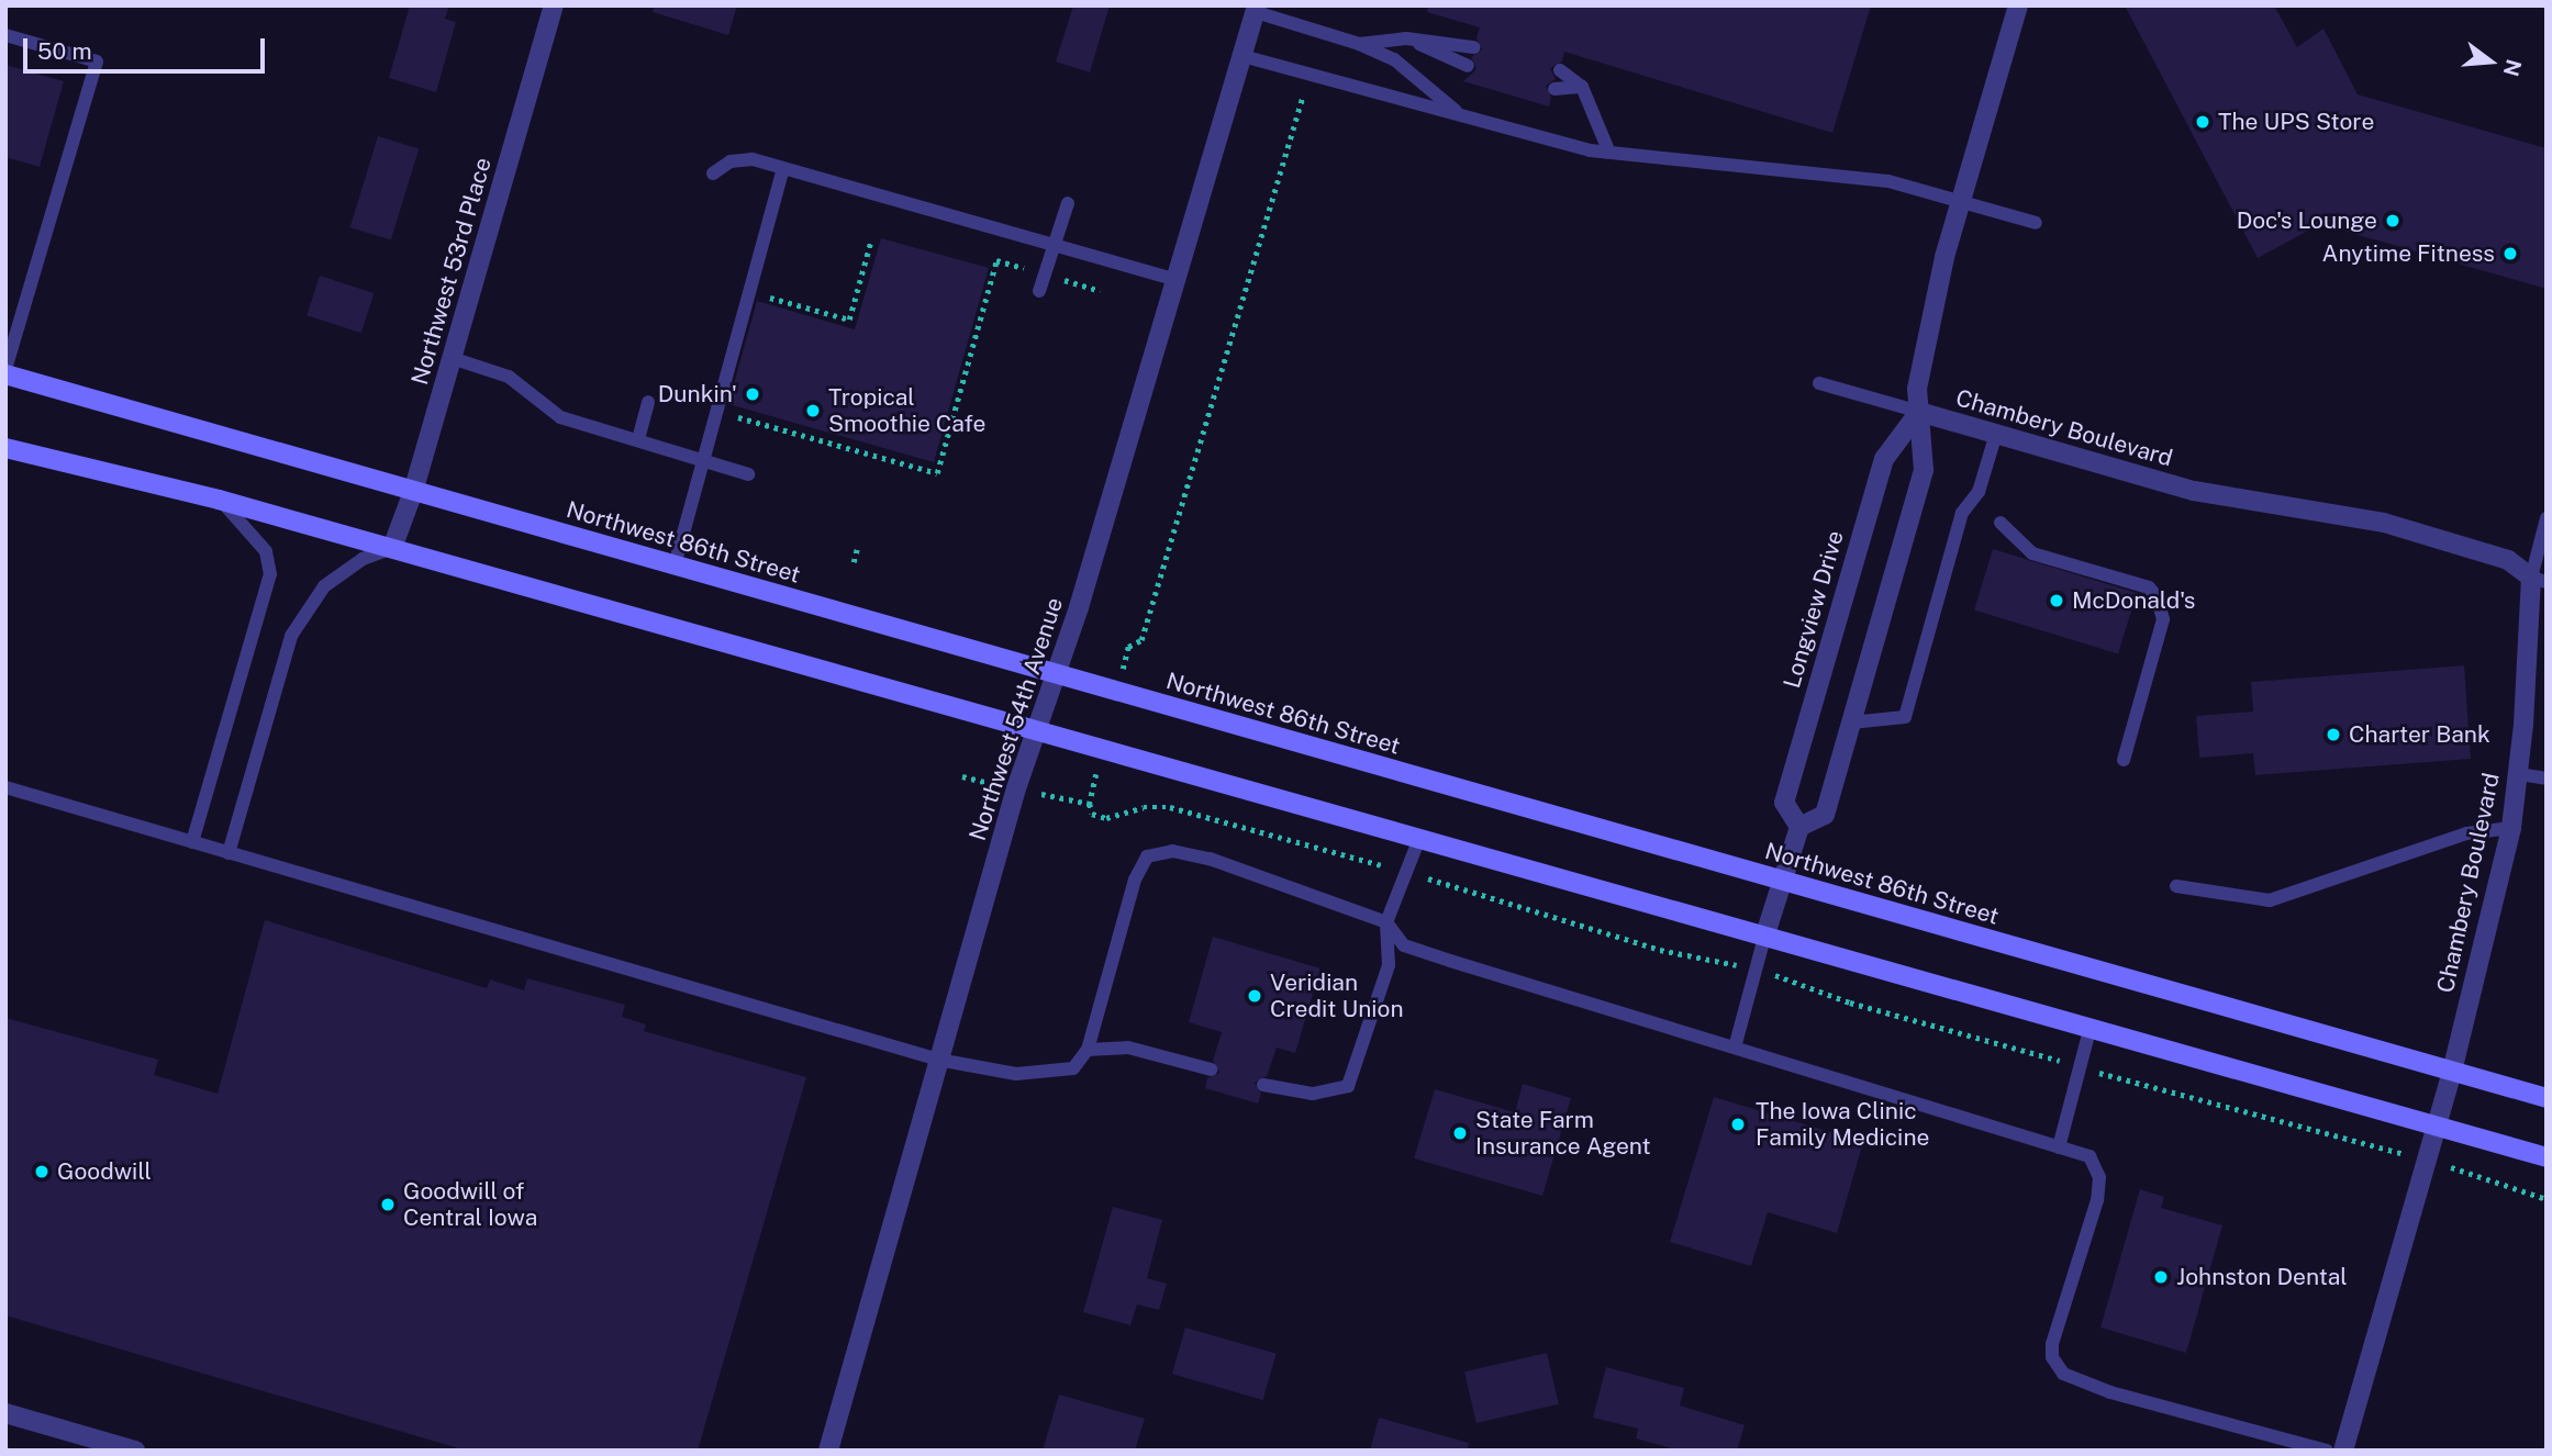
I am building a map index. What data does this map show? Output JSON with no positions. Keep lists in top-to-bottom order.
{
  "streets": {
    "main road": ["Northwest 86th Street"],
    "street": [
      "Northwest 53rd Place",
      "Chambery Boulevard",
      "Longview Drive",
      "Northwest 54th Avenue"
    ]
  },
  "crossings": [
    ["Northwest 53rd Place", "Northwest 86th Street"],
    ["Chambery Boulevard", "Northwest 86th Street"],
    ["Chambery Boulevard", "Longview Drive"],
    ["Northwest 86th Street", "Northwest 54th Avenue"]
  ],
  "places": [
    "The UPS Store",
    "Doc's Lounge",
    "Anytime Fitness",
    "Dunkin'",
    "Tropical Smoothie Cafe",
    "McDonald's",
    "Charter Bank",
    "Veridian Credit Union",
    "The Iowa Clinic Family Medicine",
    "State Farm Insurance Agent",
    "Goodwill",
    "Goodwill of Central Iowa",
    "Johnston Dental"
  ],
  "scale_bar": "50 m",
  "north": "right"
}
